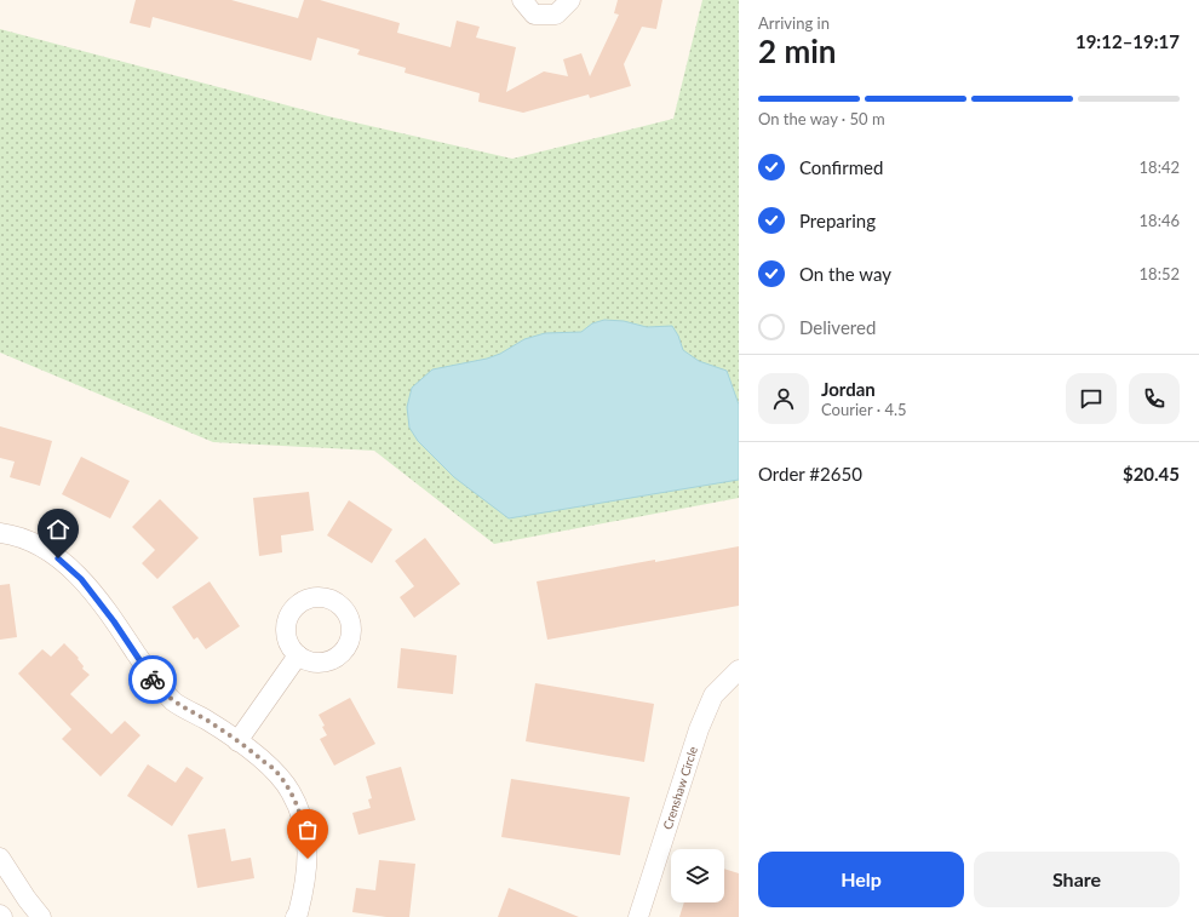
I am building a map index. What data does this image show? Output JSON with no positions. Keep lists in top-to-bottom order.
{
  "streets": {
    "street": ["Crenshaw Circle"]
  },
  "page": {
    "heading": ["2 min", "Arriving in", "19:12–19:17"],
    "panel": [
      "Jordan",
      "Courier · 4.5",
      "Order #2650",
      "$20.45"
    ],
    "bar": "On the way · 50 m",
    "list": [
      ["Confirmed", "18:42"],
      ["Preparing", "18:46"],
      ["On the way", "18:52"],
      "Delivered"
    ],
    "buttons": ["Help", "Share"]
  }
}
